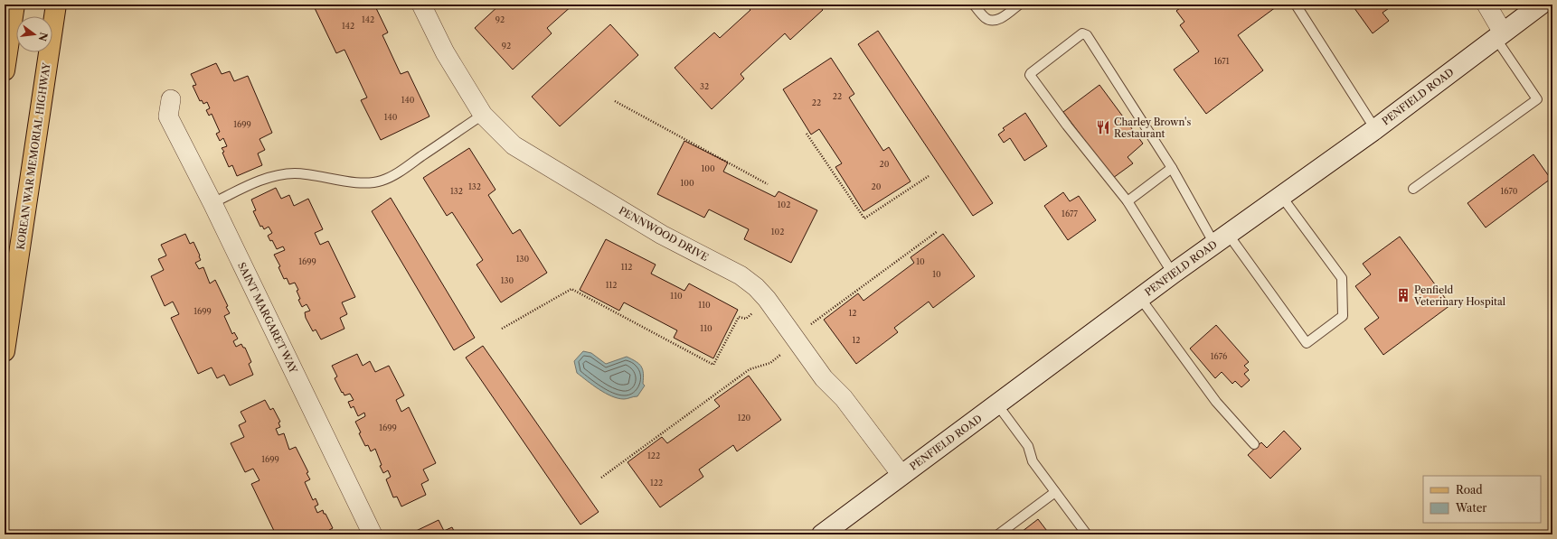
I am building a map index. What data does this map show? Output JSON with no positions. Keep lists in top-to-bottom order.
{
  "streets": {
    "main road": ["KOREAN WAR MEMORIAL HIGHWAY"],
    "street": ["PENFIELD ROAD", "PENNWOOD DRIVE", "SAINT MARGARET WAY"]
  },
  "crossings": [
    ["PENFIELD ROAD", "PENNWOOD DRIVE"]
  ],
  "places": {
    "restaurant": ["Charley Brown's Restaurant"],
    "building": ["Penfield Veterinary Hospital"]
  },
  "house_numbers": [
    "142",
    "92",
    "142",
    "92",
    "1671",
    "32",
    "22",
    "140",
    "22",
    "140",
    "1699",
    "20",
    "100",
    "100",
    "132",
    "20",
    "132",
    "1670",
    "102",
    "1677",
    "102",
    "130",
    "1699",
    "10",
    "112",
    "10",
    "130",
    "112",
    "110",
    "110",
    "1699",
    "12",
    "110",
    "12",
    "1676",
    "120",
    "1699",
    "122",
    "1699",
    "122"
  ],
  "legend": ["Road", "Water"],
  "north": "right"
}
